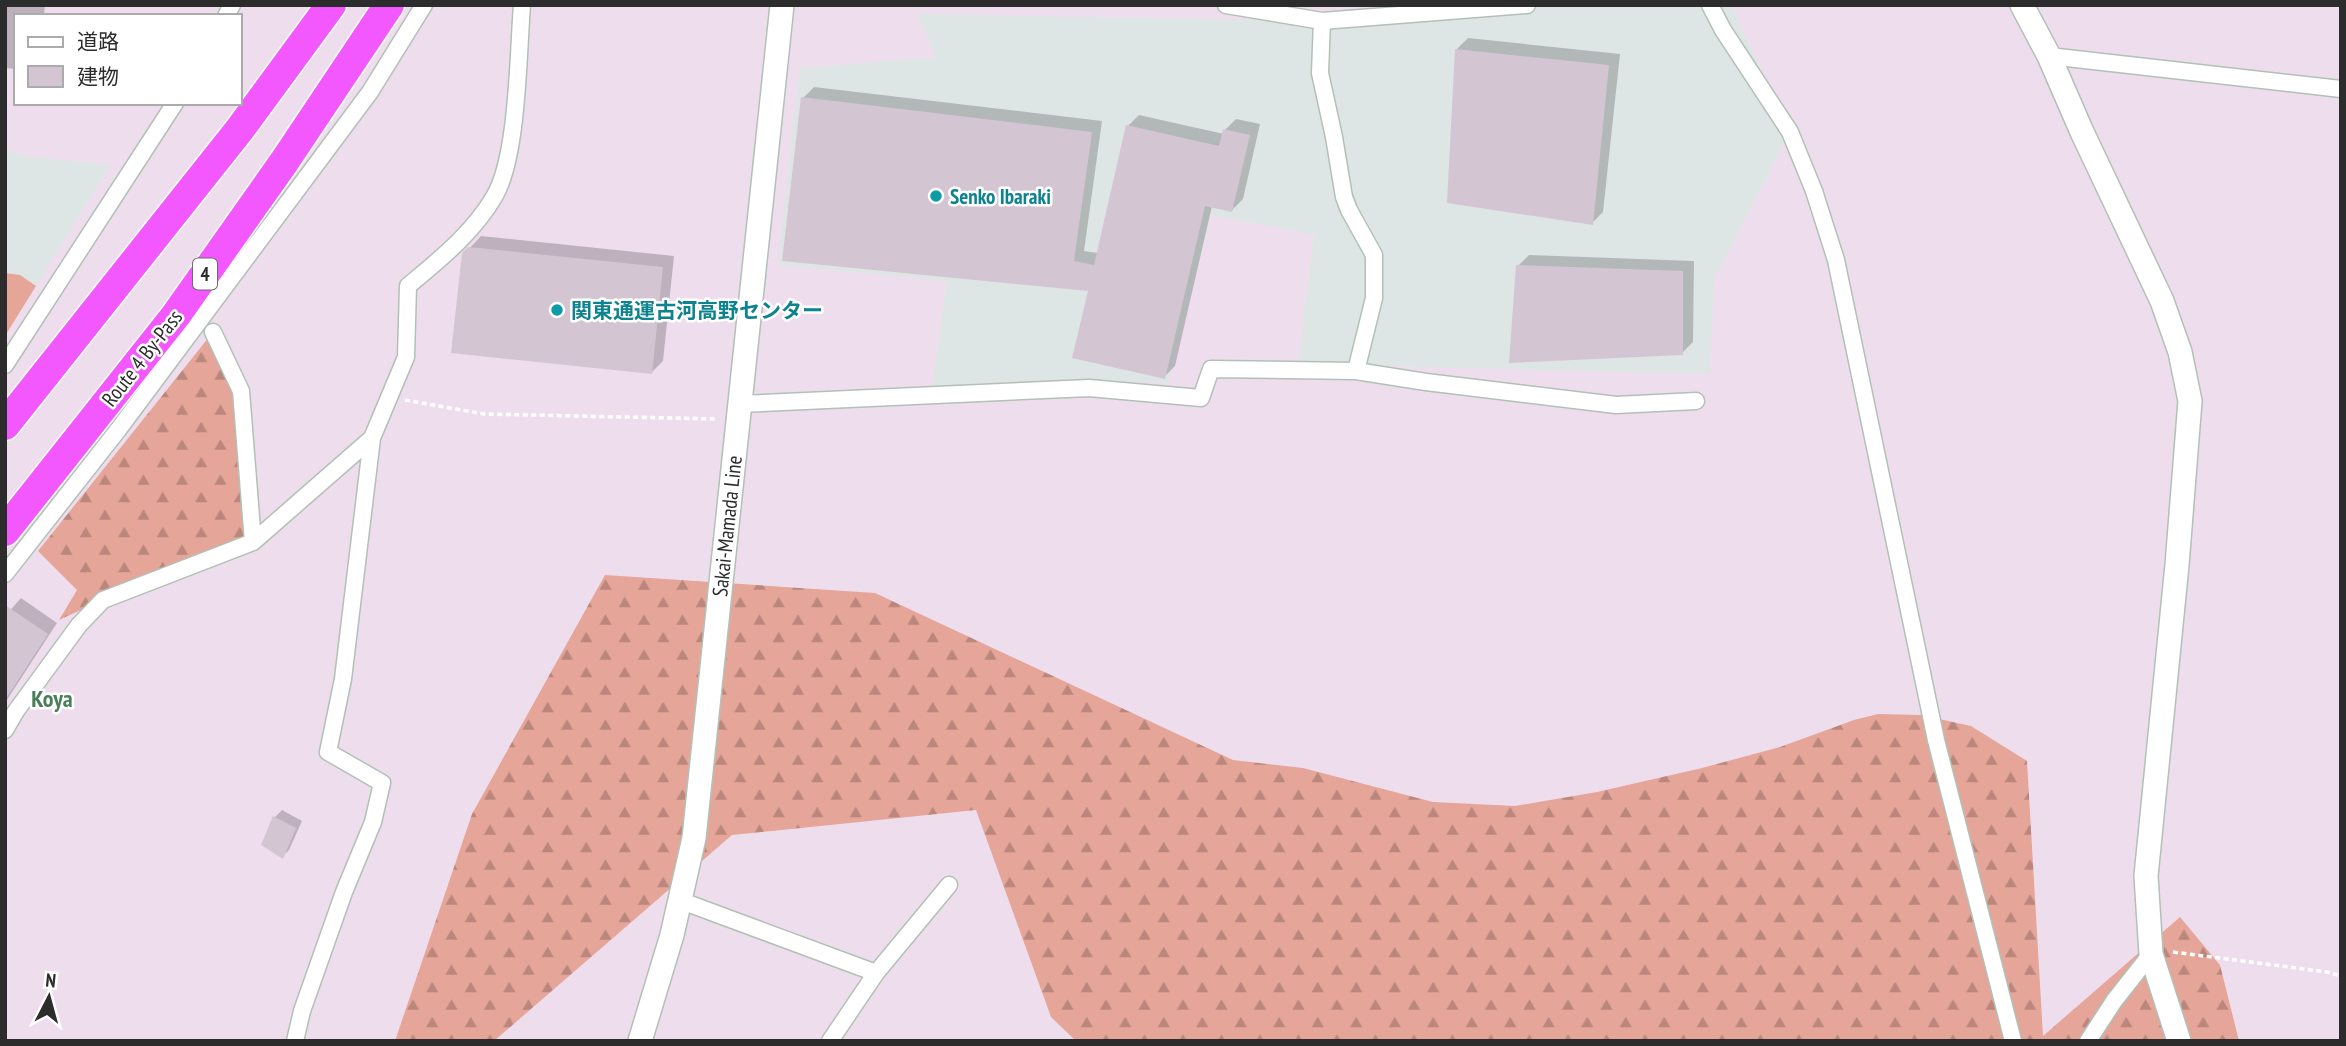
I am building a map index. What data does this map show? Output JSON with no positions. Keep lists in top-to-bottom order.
{
  "streets": {
    "highway": ["4", "Route 4 By-Pass"],
    "street": ["Sakai-Mamada Line"]
  },
  "districts": ["Koya"],
  "places": ["Senko Ibaraki", "関東通運古河高野センター"],
  "legend": ["道路", "建物"],
  "north": "top"
}
